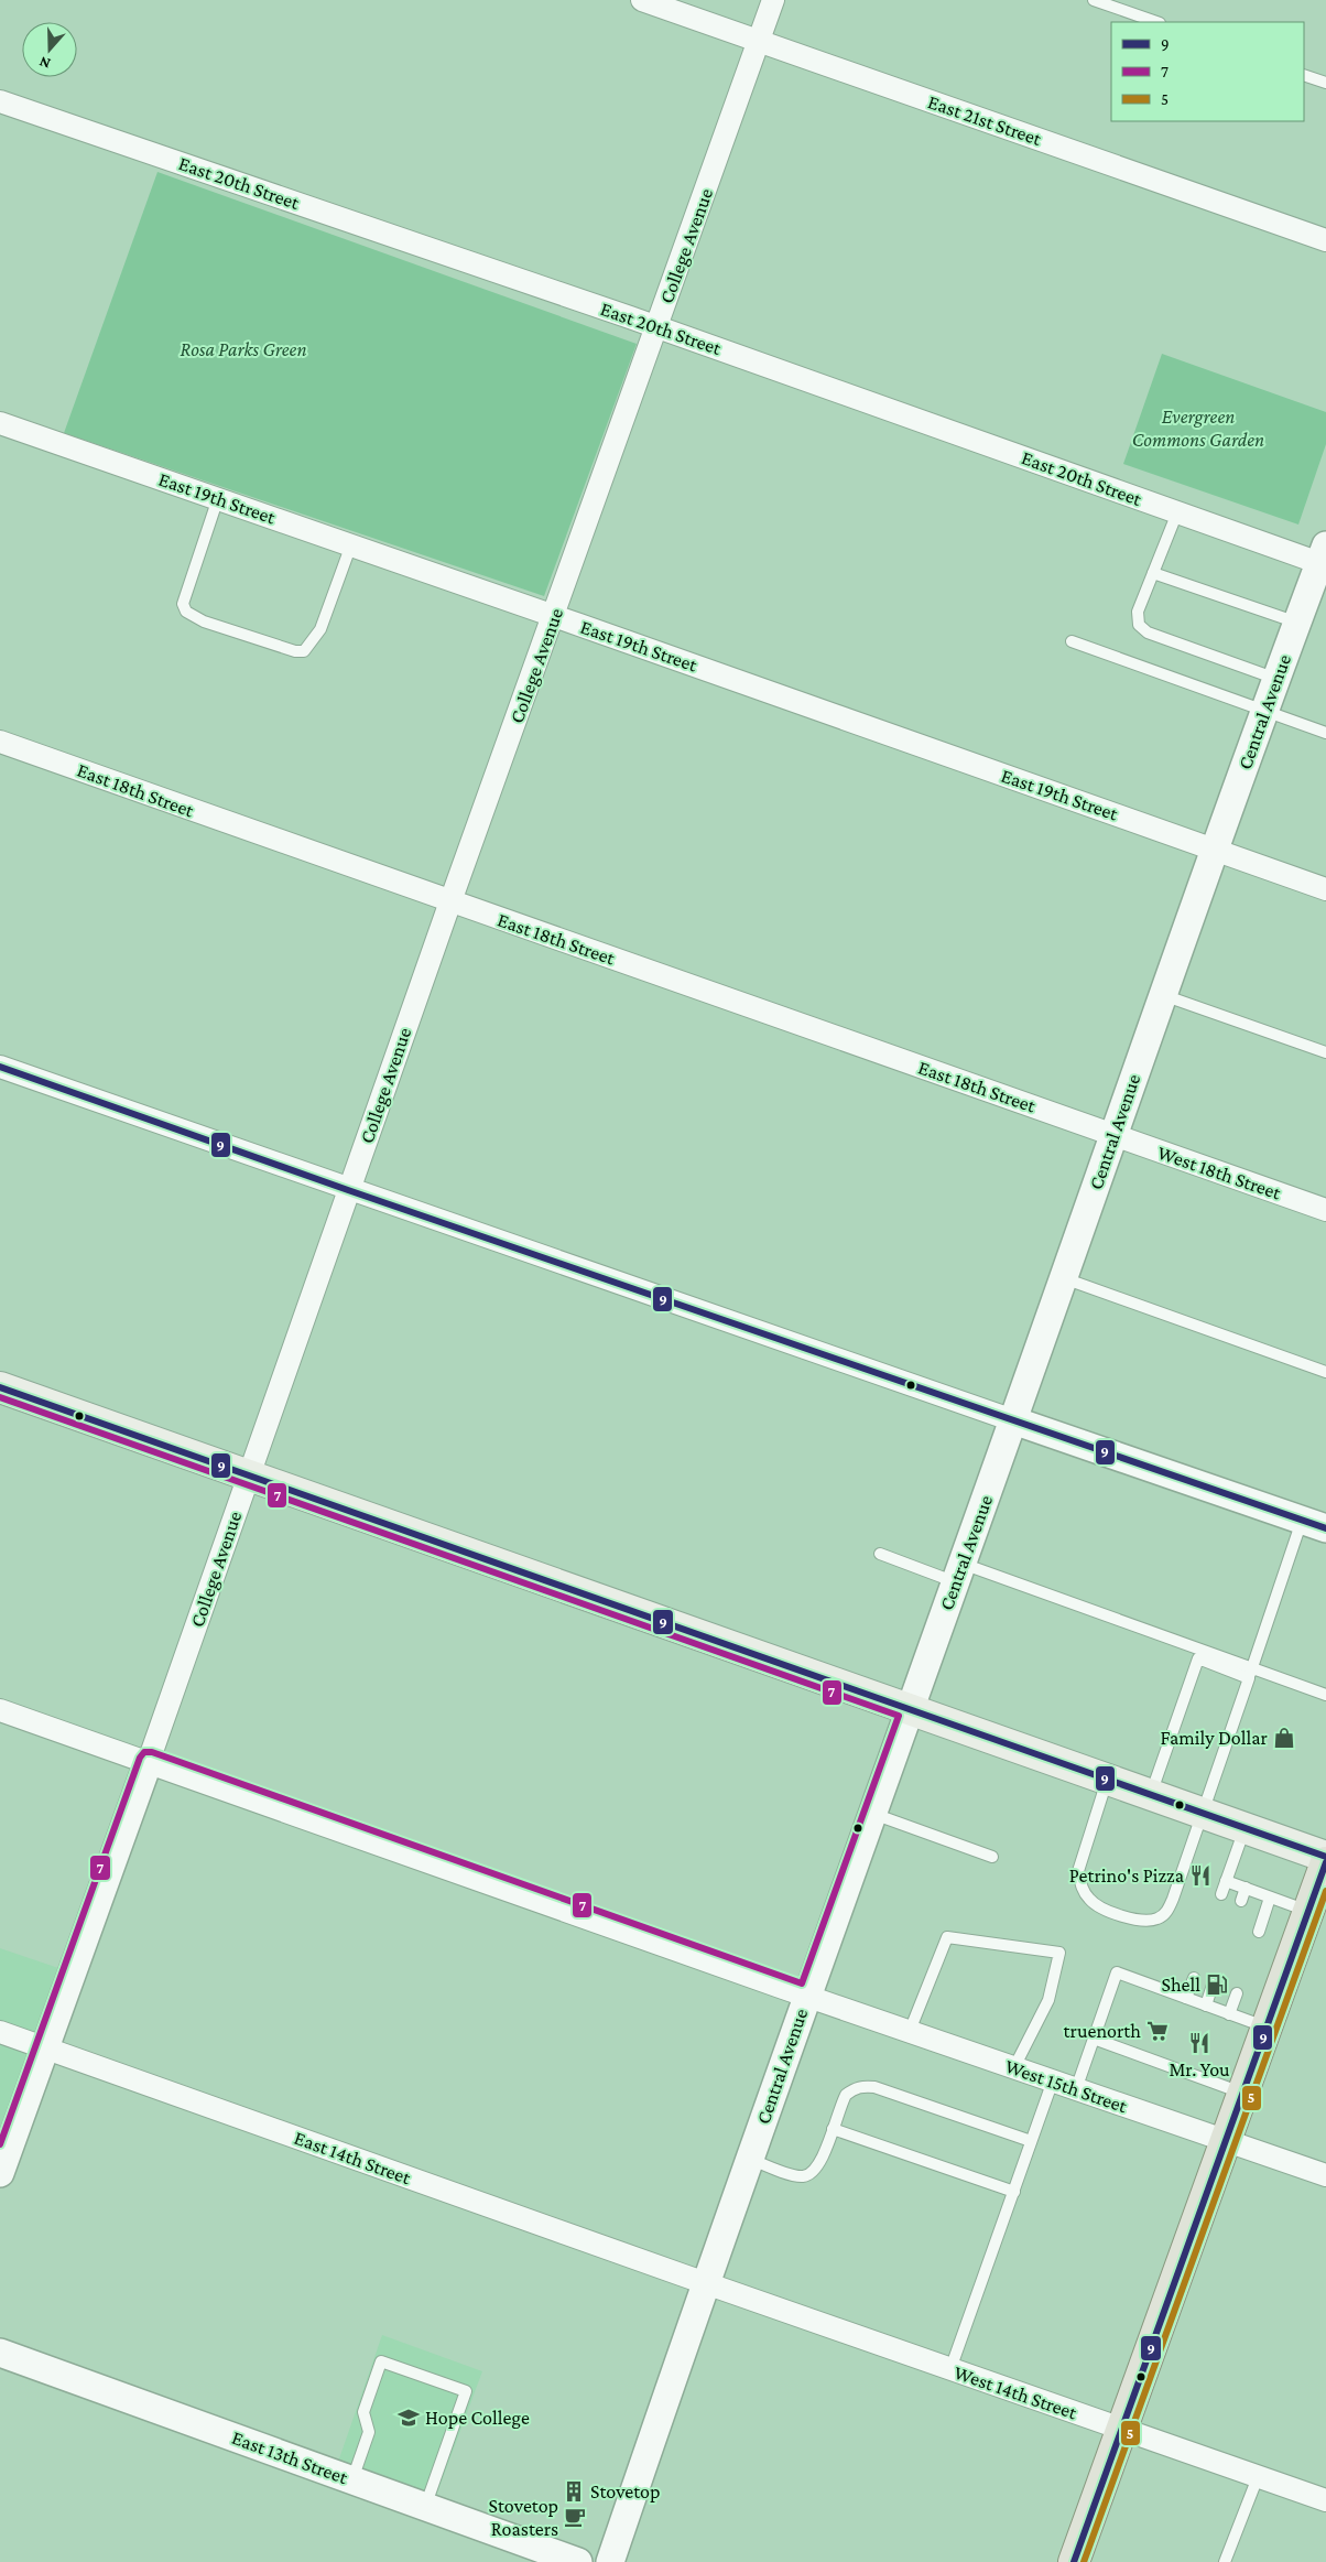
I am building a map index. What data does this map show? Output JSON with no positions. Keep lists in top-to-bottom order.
{
  "streets": {
    "street": [
      "East 21st Street",
      "East 20th Street",
      "College Avenue",
      "East 19th Street",
      "Central Avenue",
      "East 18th Street",
      "West 18th Street",
      "West 15th Street",
      "East 14th Street",
      "West 14th Street",
      "East 13th Street"
    ]
  },
  "crossings": [
    ["East 21st Street", "College Avenue"],
    ["East 20th Street", "College Avenue"],
    ["East 20th Street", "Central Avenue"],
    ["College Avenue", "East 19th Street"],
    ["College Avenue", "East 18th Street"],
    ["College Avenue", "West 15th Street"],
    ["College Avenue", "East 14th Street"],
    ["East 19th Street", "Central Avenue"],
    ["Central Avenue", "East 18th Street"],
    ["Central Avenue", "West 18th Street"],
    ["Central Avenue", "West 15th Street"],
    ["Central Avenue", "East 14th Street"],
    ["Central Avenue", "West 14th Street"],
    ["East 18th Street", "West 18th Street"],
    ["East 14th Street", "West 14th Street"]
  ],
  "parks": ["Rosa Parks Green", "Evergreen Commons Garden"],
  "places": {
    "shop": ["Family Dollar"],
    "restaurant": ["Petrino's Pizza", "Mr. You"],
    "fuel station": ["Shell"],
    "supermarket": ["truenorth"],
    "school or university": ["Hope College"],
    "building": ["Stovetop"],
    "cafe": ["Stovetop Roasters"]
  },
  "lines": ["transit line 9", "transit line 7", "transit line 5"],
  "legend": ["9", "7", "5"],
  "north": "bottom"
}
